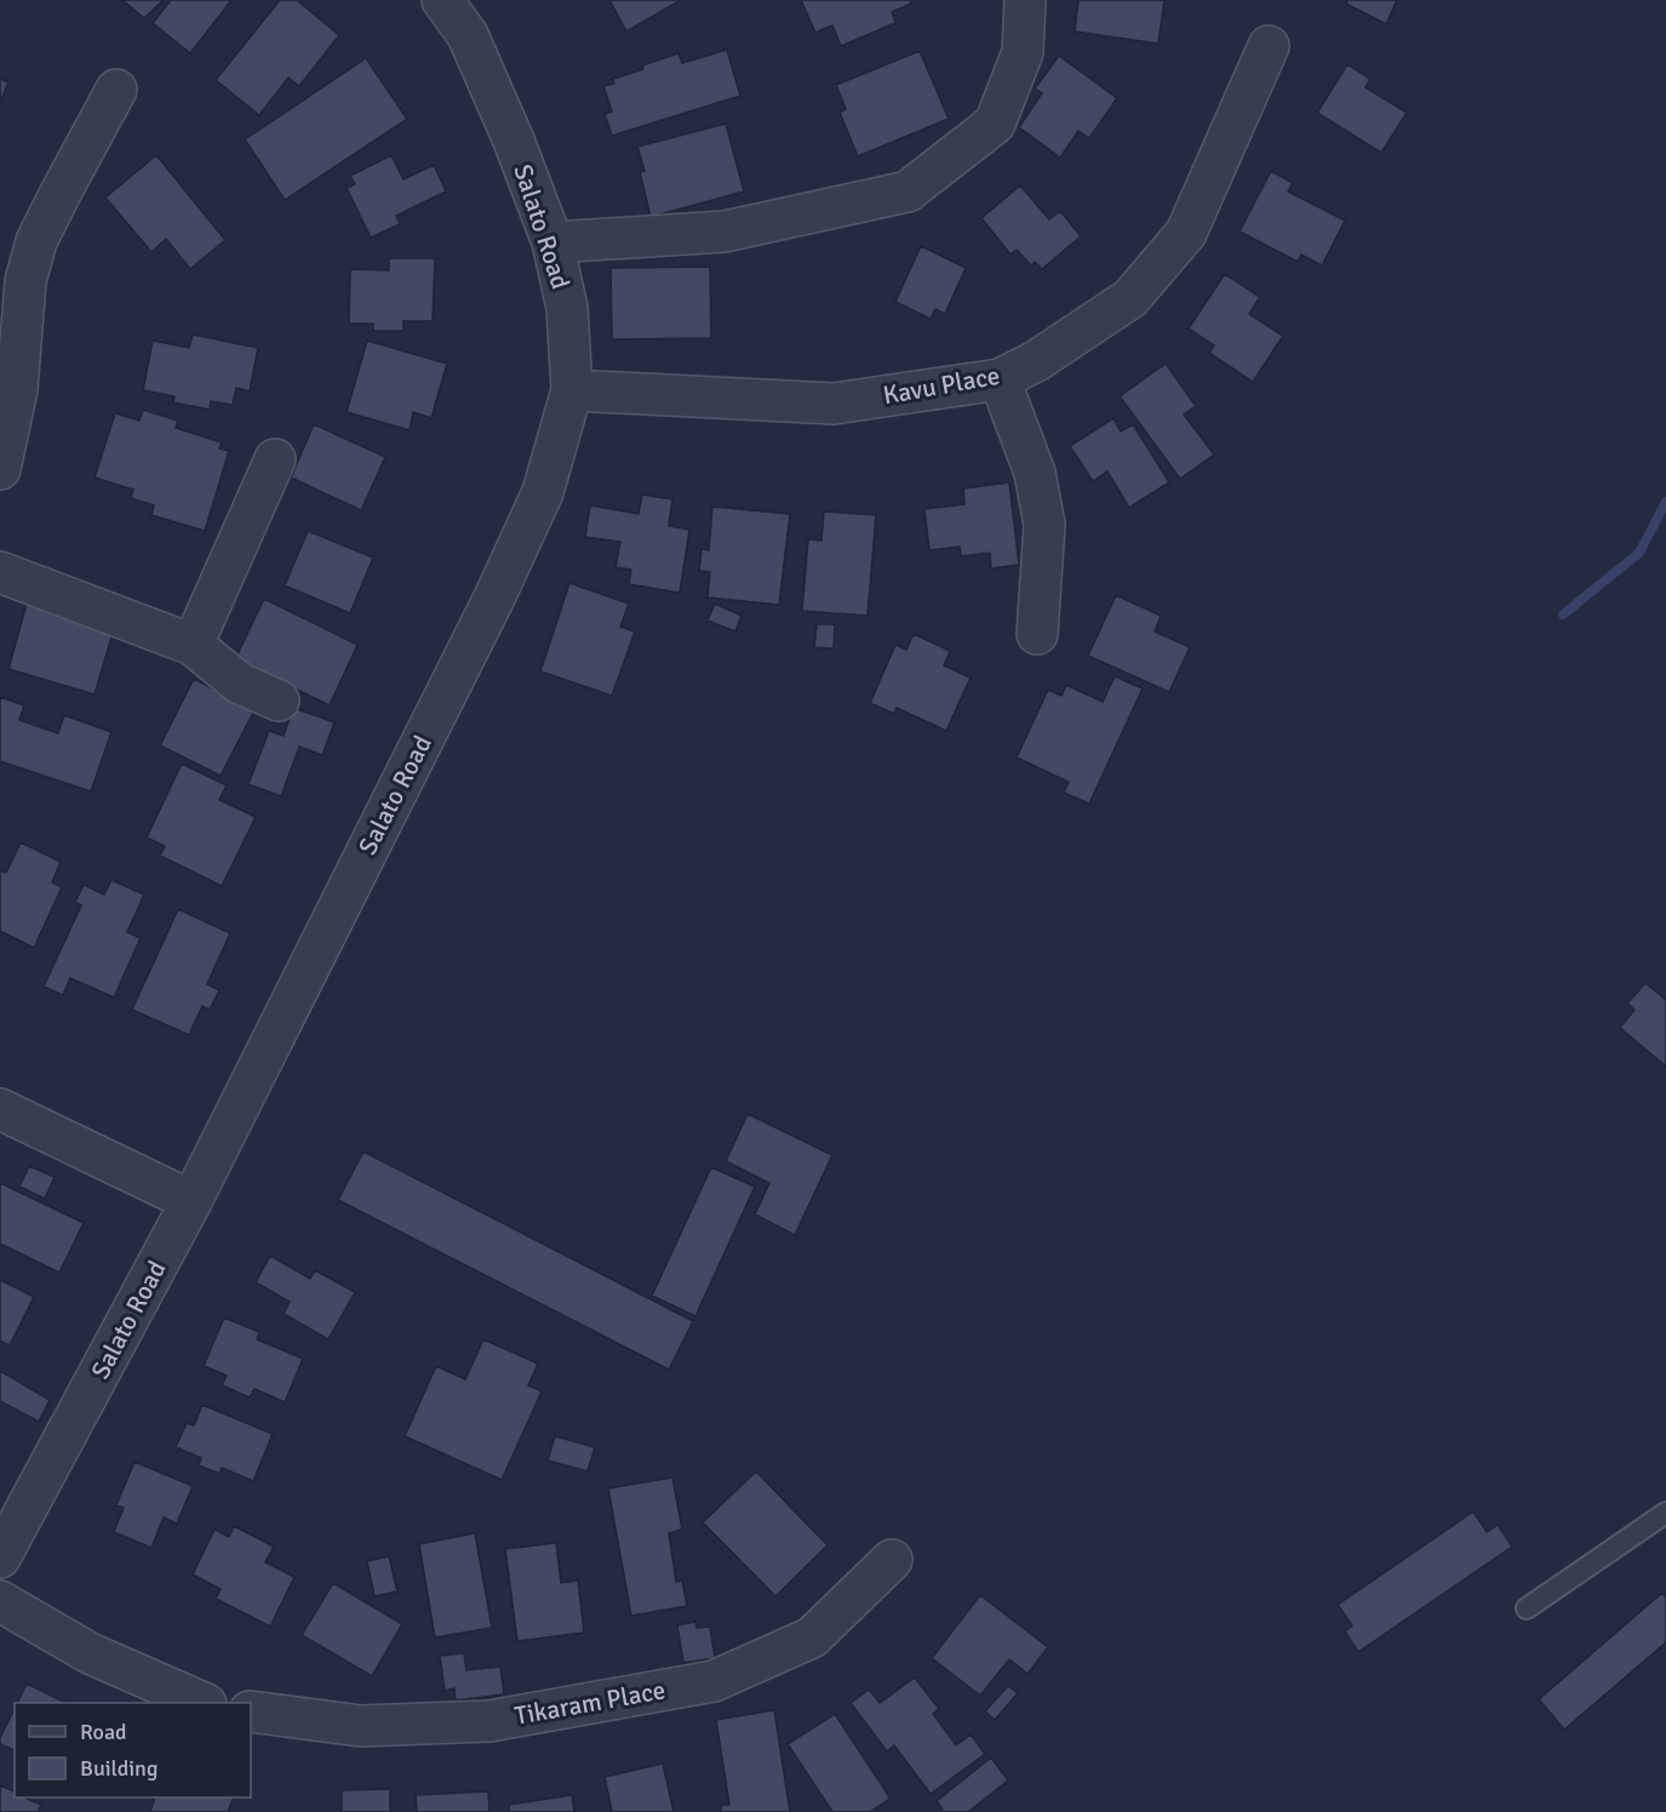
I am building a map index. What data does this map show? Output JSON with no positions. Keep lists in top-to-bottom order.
{
  "streets": {
    "street": ["Salato Road", "Kavu Place", "Tikaram Place"]
  },
  "crossings": [
    ["Salato Road", "Kavu Place"]
  ],
  "legend": ["Road", "Building"]
}
